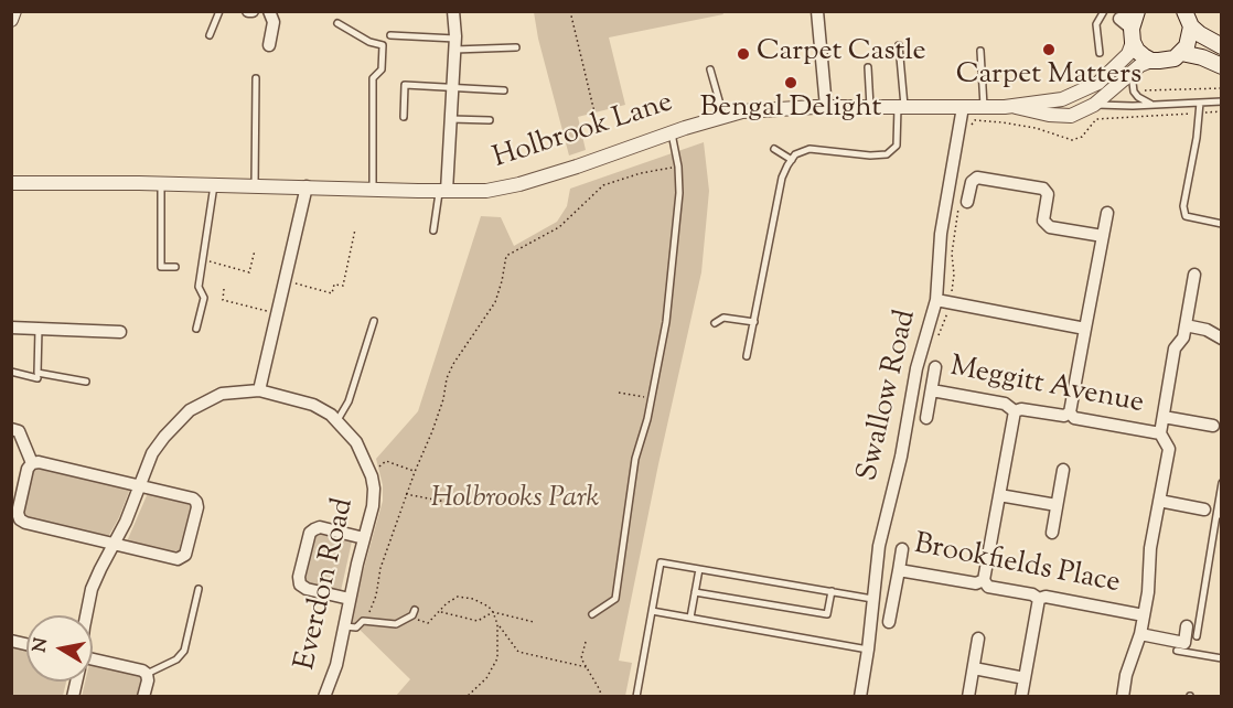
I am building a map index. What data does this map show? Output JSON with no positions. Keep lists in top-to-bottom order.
{
  "streets": {
    "street": [
      "Holbrook Lane",
      "Meggitt Avenue",
      "Swallow Road",
      "Brookfields Place",
      "Everdon Road"
    ]
  },
  "crossings": [
    ["Holbrook Lane", "Swallow Road"],
    ["Meggitt Avenue", "Brookfields Place"]
  ],
  "parks": ["Holbrooks Park"],
  "places": ["Carpet Matters", "Carpet Castle", "Bengal Delight"],
  "north": "left"
}
